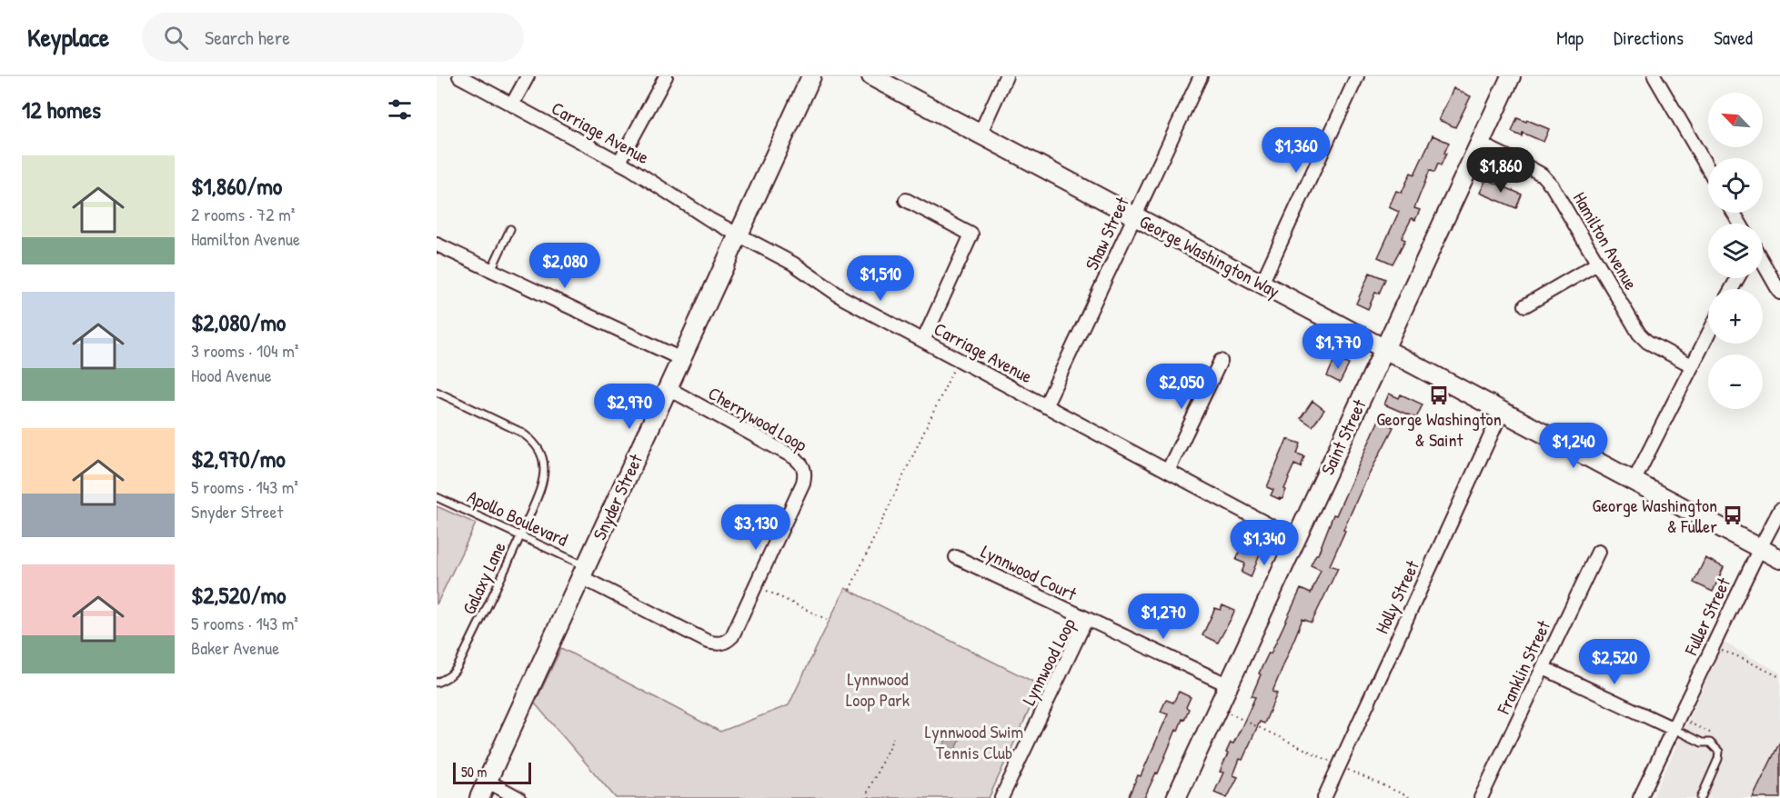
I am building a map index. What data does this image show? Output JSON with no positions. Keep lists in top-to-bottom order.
{
  "streets": {
    "street": [
      "Carriage Avenue",
      "Shaw Street",
      "Hamilton Avenue",
      "George Washington Way",
      "Cherrywood Loop",
      "Saint Street",
      "Snyder Street",
      "Lynnwood Court",
      "Holly Street",
      "Fuller Street",
      "Lynnwood Loop",
      "Franklin Street"
    ],
    "lane": ["Apollo Boulevard", "Galaxy Lane"]
  },
  "crossings": [
    ["Carriage Avenue", "Shaw Street"],
    ["Carriage Avenue", "Saint Street"],
    ["Carriage Avenue", "Snyder Street"],
    ["Shaw Street", "George Washington Way"],
    ["Hamilton Avenue", "Saint Street"],
    ["George Washington Way", "Saint Street"],
    ["George Washington Way", "Holly Street"],
    ["George Washington Way", "Fuller Street"],
    ["Cherrywood Loop", "Snyder Street"],
    ["Cherrywood Loop", "Apollo Boulevard"],
    ["Saint Street", "Lynnwood Loop"],
    ["Snyder Street", "Apollo Boulevard"],
    ["Apollo Boulevard", "Galaxy Lane"],
    ["Lynnwood Court", "Lynnwood Loop"]
  ],
  "parks": ["Lynnwood Loop Park", "Lynnwood Swim Tennis Club"],
  "places": {
    "bus stop": ["George Washington & Saint", "George Washington & Fuller"]
  },
  "scale_bar": "50 m",
  "north": "top left",
  "page": {
    "header": "Keyplace",
    "search": "Search here",
    "nav": ["Map", "Directions", "Saved"],
    "heading": "12 homes",
    "map_buttons": ["+", "−"],
    "price": [
      "$1,360",
      "$1,860",
      "$2,080",
      "$1,510",
      "$1,770",
      "$2,050",
      "$2,970",
      "$1,240",
      "$3,130",
      "$1,340",
      "$1,270",
      "$2,520"
    ],
    "list": [
      {
        "name": "$1,860/mo",
        "note": "2 rooms · 72 m² · Hamilton Avenue"
      },
      {
        "name": "$2,080/mo",
        "note": "3 rooms · 104 m² · Hood Avenue"
      },
      {
        "name": "$2,970/mo",
        "note": "5 rooms · 143 m² · Snyder Street"
      },
      {
        "name": "$2,520/mo",
        "note": "5 rooms · 143 m² · Baker Avenue"
      }
    ],
    "scale": "50 m"
  }
}
